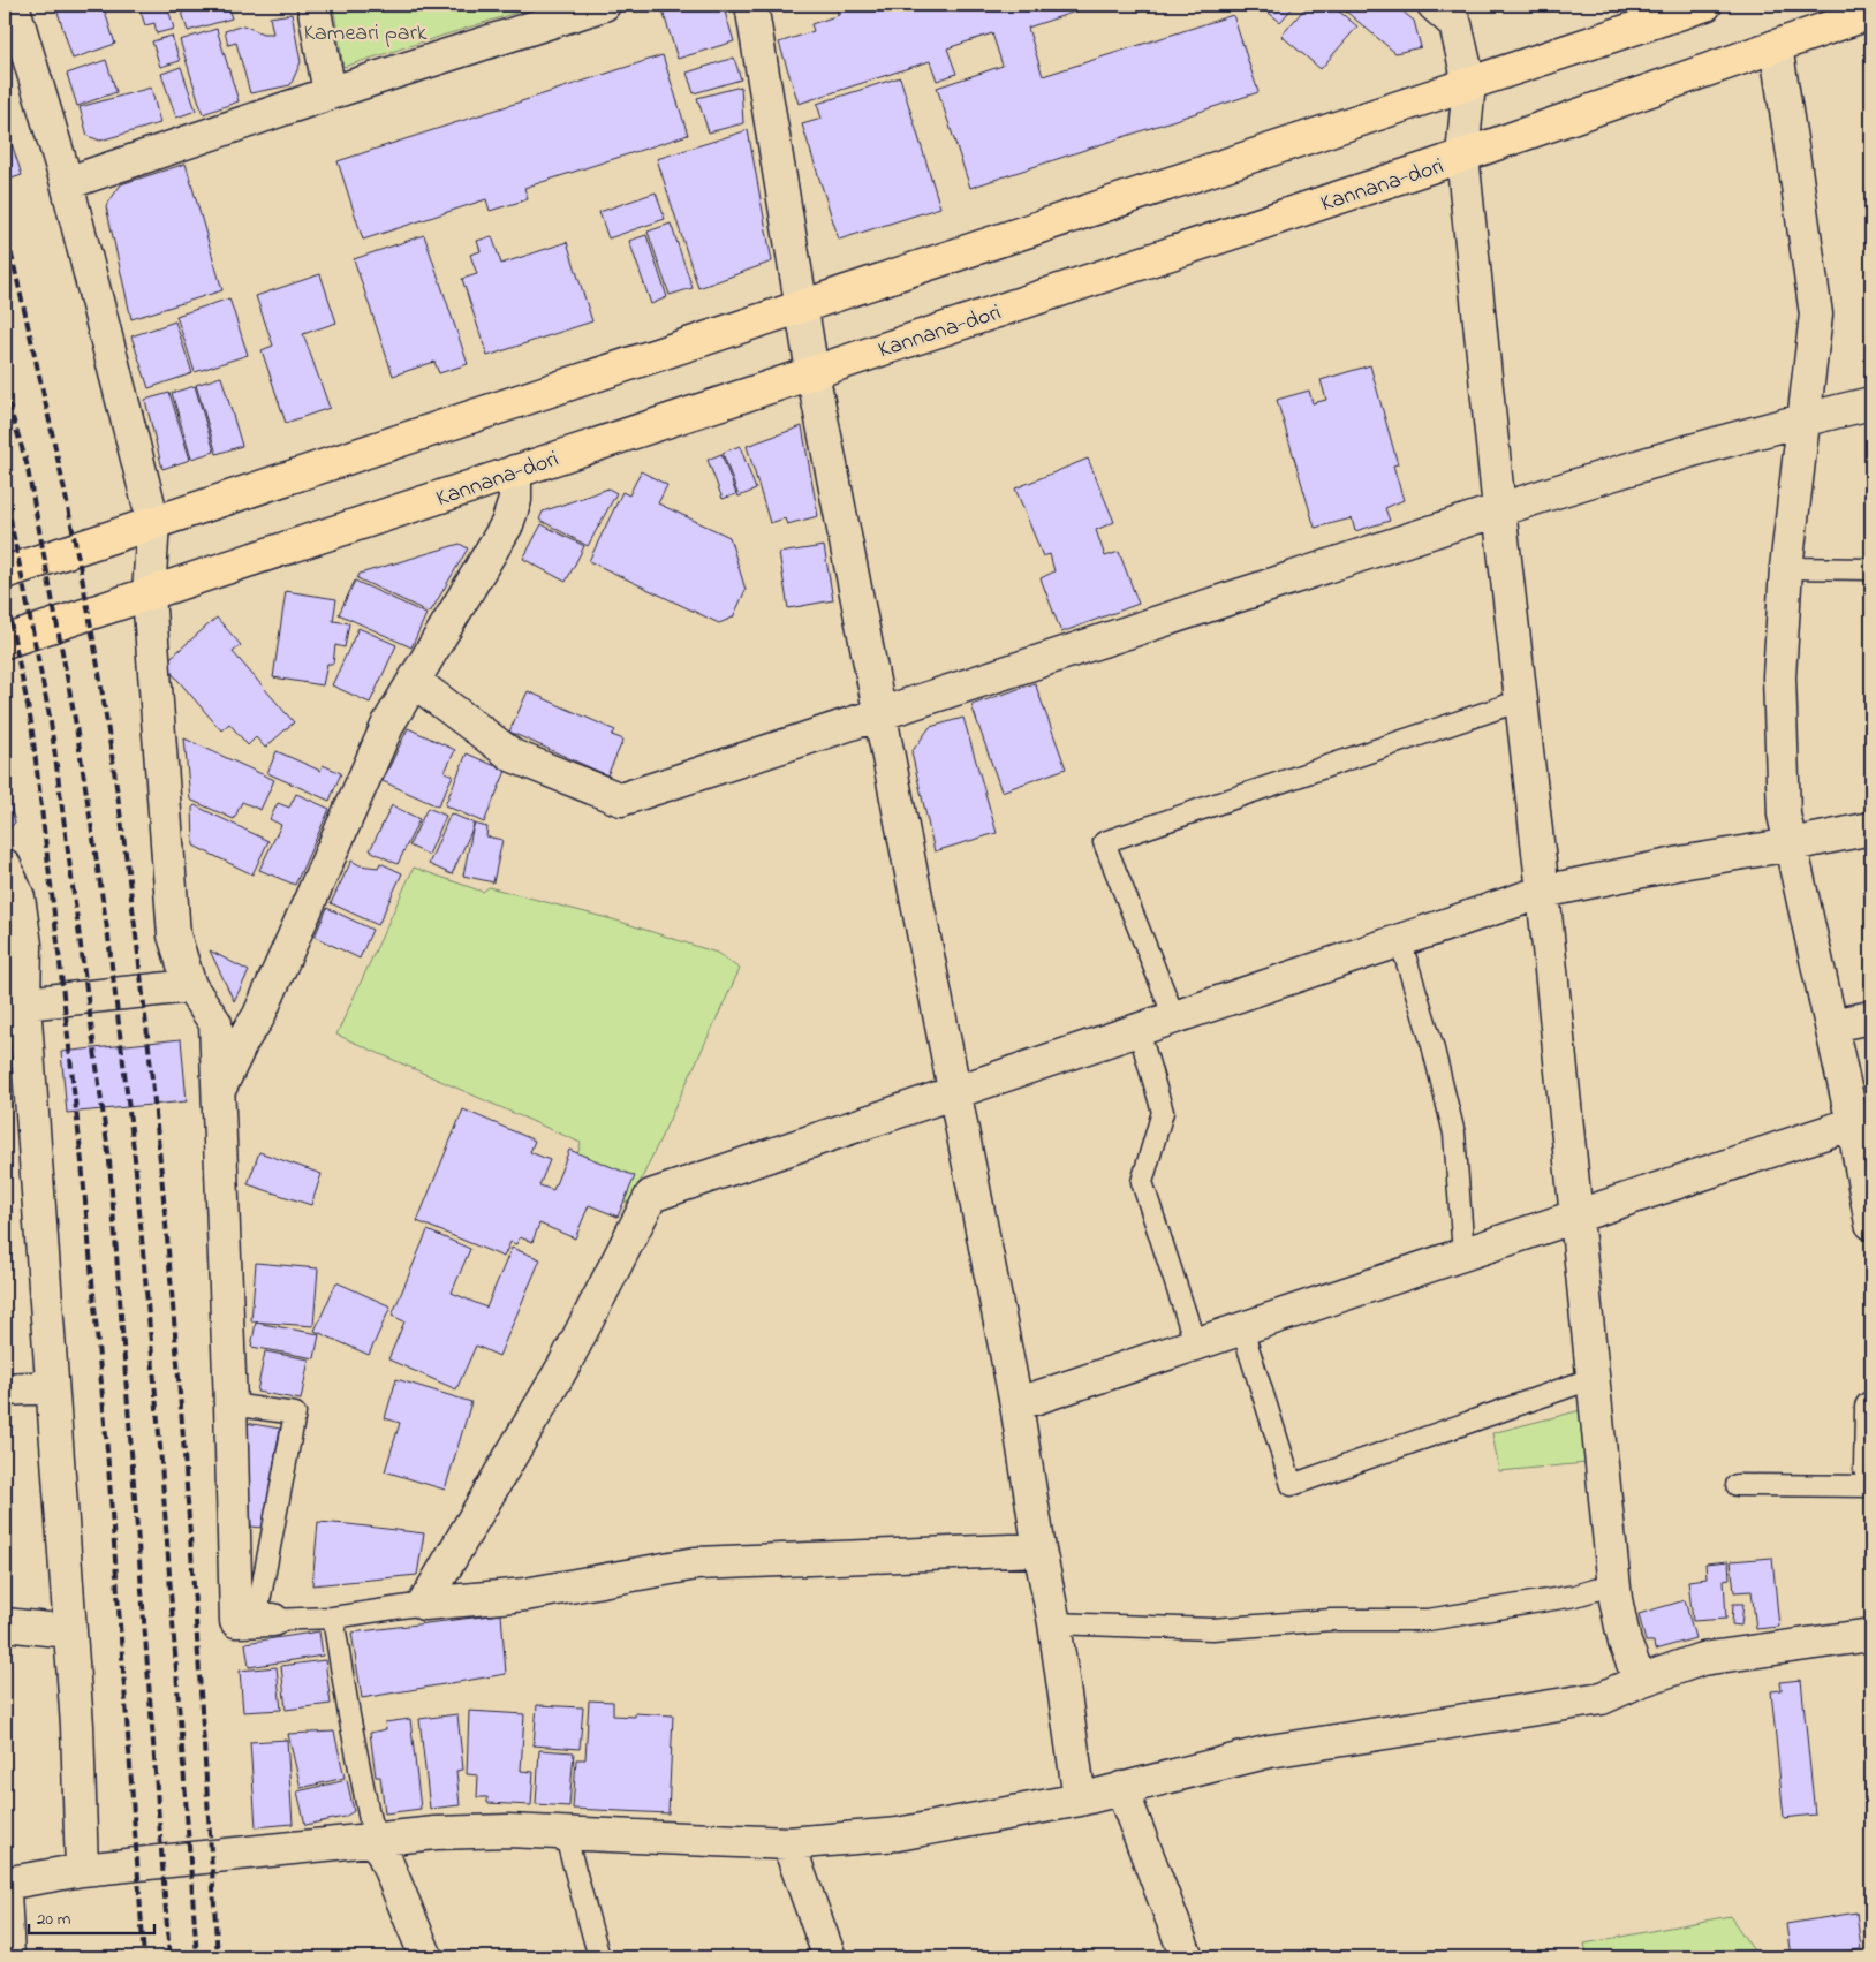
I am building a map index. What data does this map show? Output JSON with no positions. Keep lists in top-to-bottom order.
{
  "streets": {
    "main road": ["Kannana-dori"]
  },
  "parks": ["Kameari park"],
  "scale_bar": "20 m"
}
